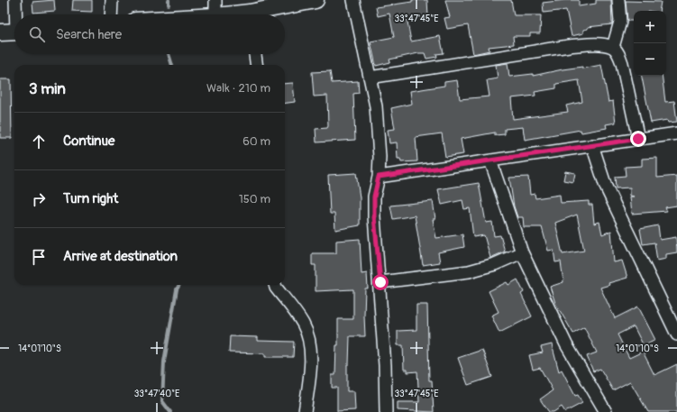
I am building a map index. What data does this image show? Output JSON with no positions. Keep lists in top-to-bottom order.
{
  "page": {
    "map_buttons": ["+", "−"],
    "search": "Search here",
    "heading": ["3 min", "Walk · 210 m"],
    "list": [
      ["Continue", "60 m"],
      ["Turn right", "150 m"],
      "Arrive at destination"
    ]
  },
  "coordinates": ["33°47'45\"E", "14°01'10\"S", "33°47'40\"E"]
}
